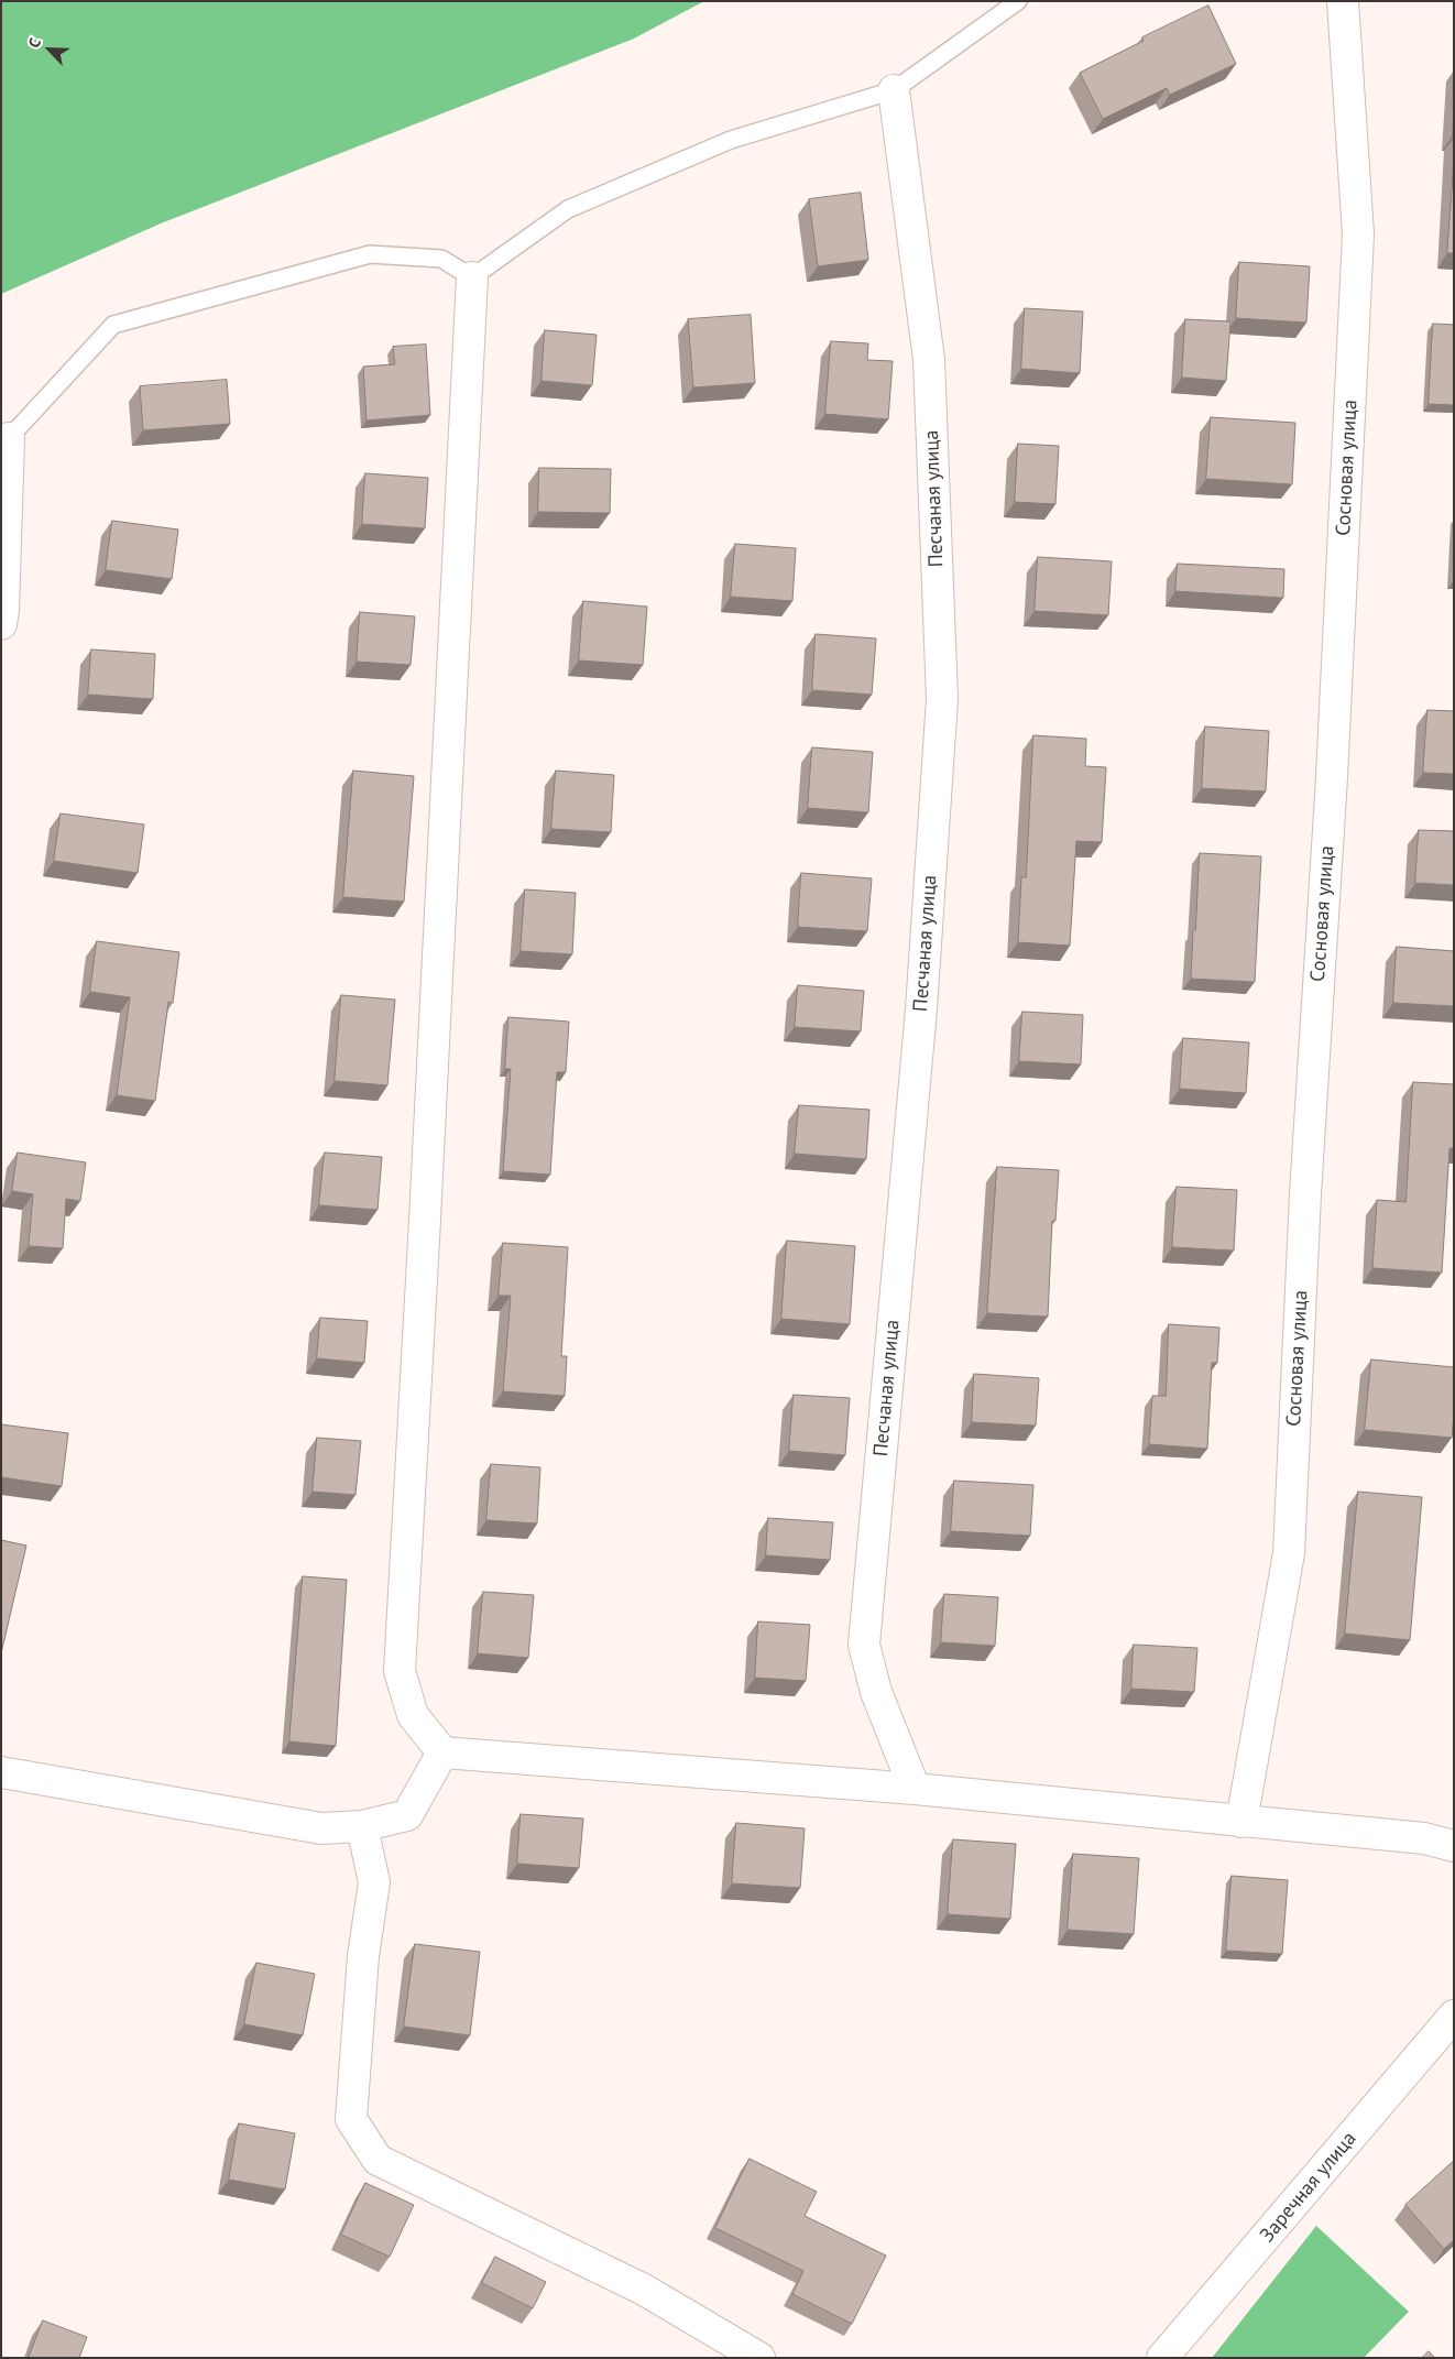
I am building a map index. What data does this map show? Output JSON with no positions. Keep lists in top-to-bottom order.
{
  "streets": {
    "street": ["Сосновая улица", "Песчаная улица", "Заречная улица"]
  },
  "north": "top left"
}
